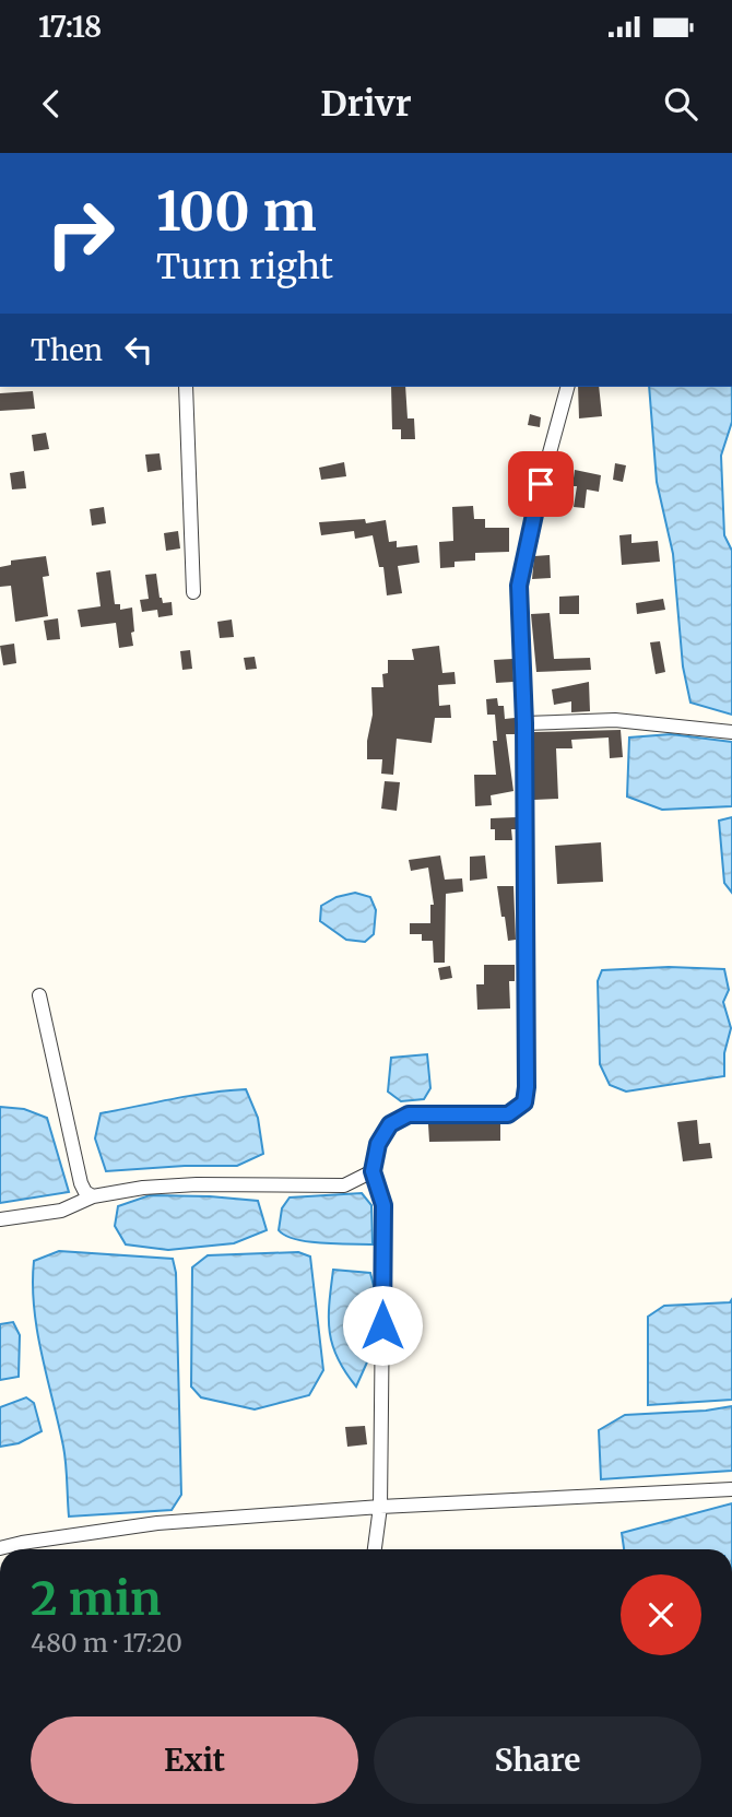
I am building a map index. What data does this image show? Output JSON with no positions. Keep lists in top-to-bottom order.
{
  "page": {
    "status": "17:18",
    "header": "Drivr",
    "turn": ["100 m", "Turn right"],
    "then": "Then",
    "heading": ["2 min", "480 m · 17:20"],
    "buttons": ["Exit", "Share"]
  }
}
